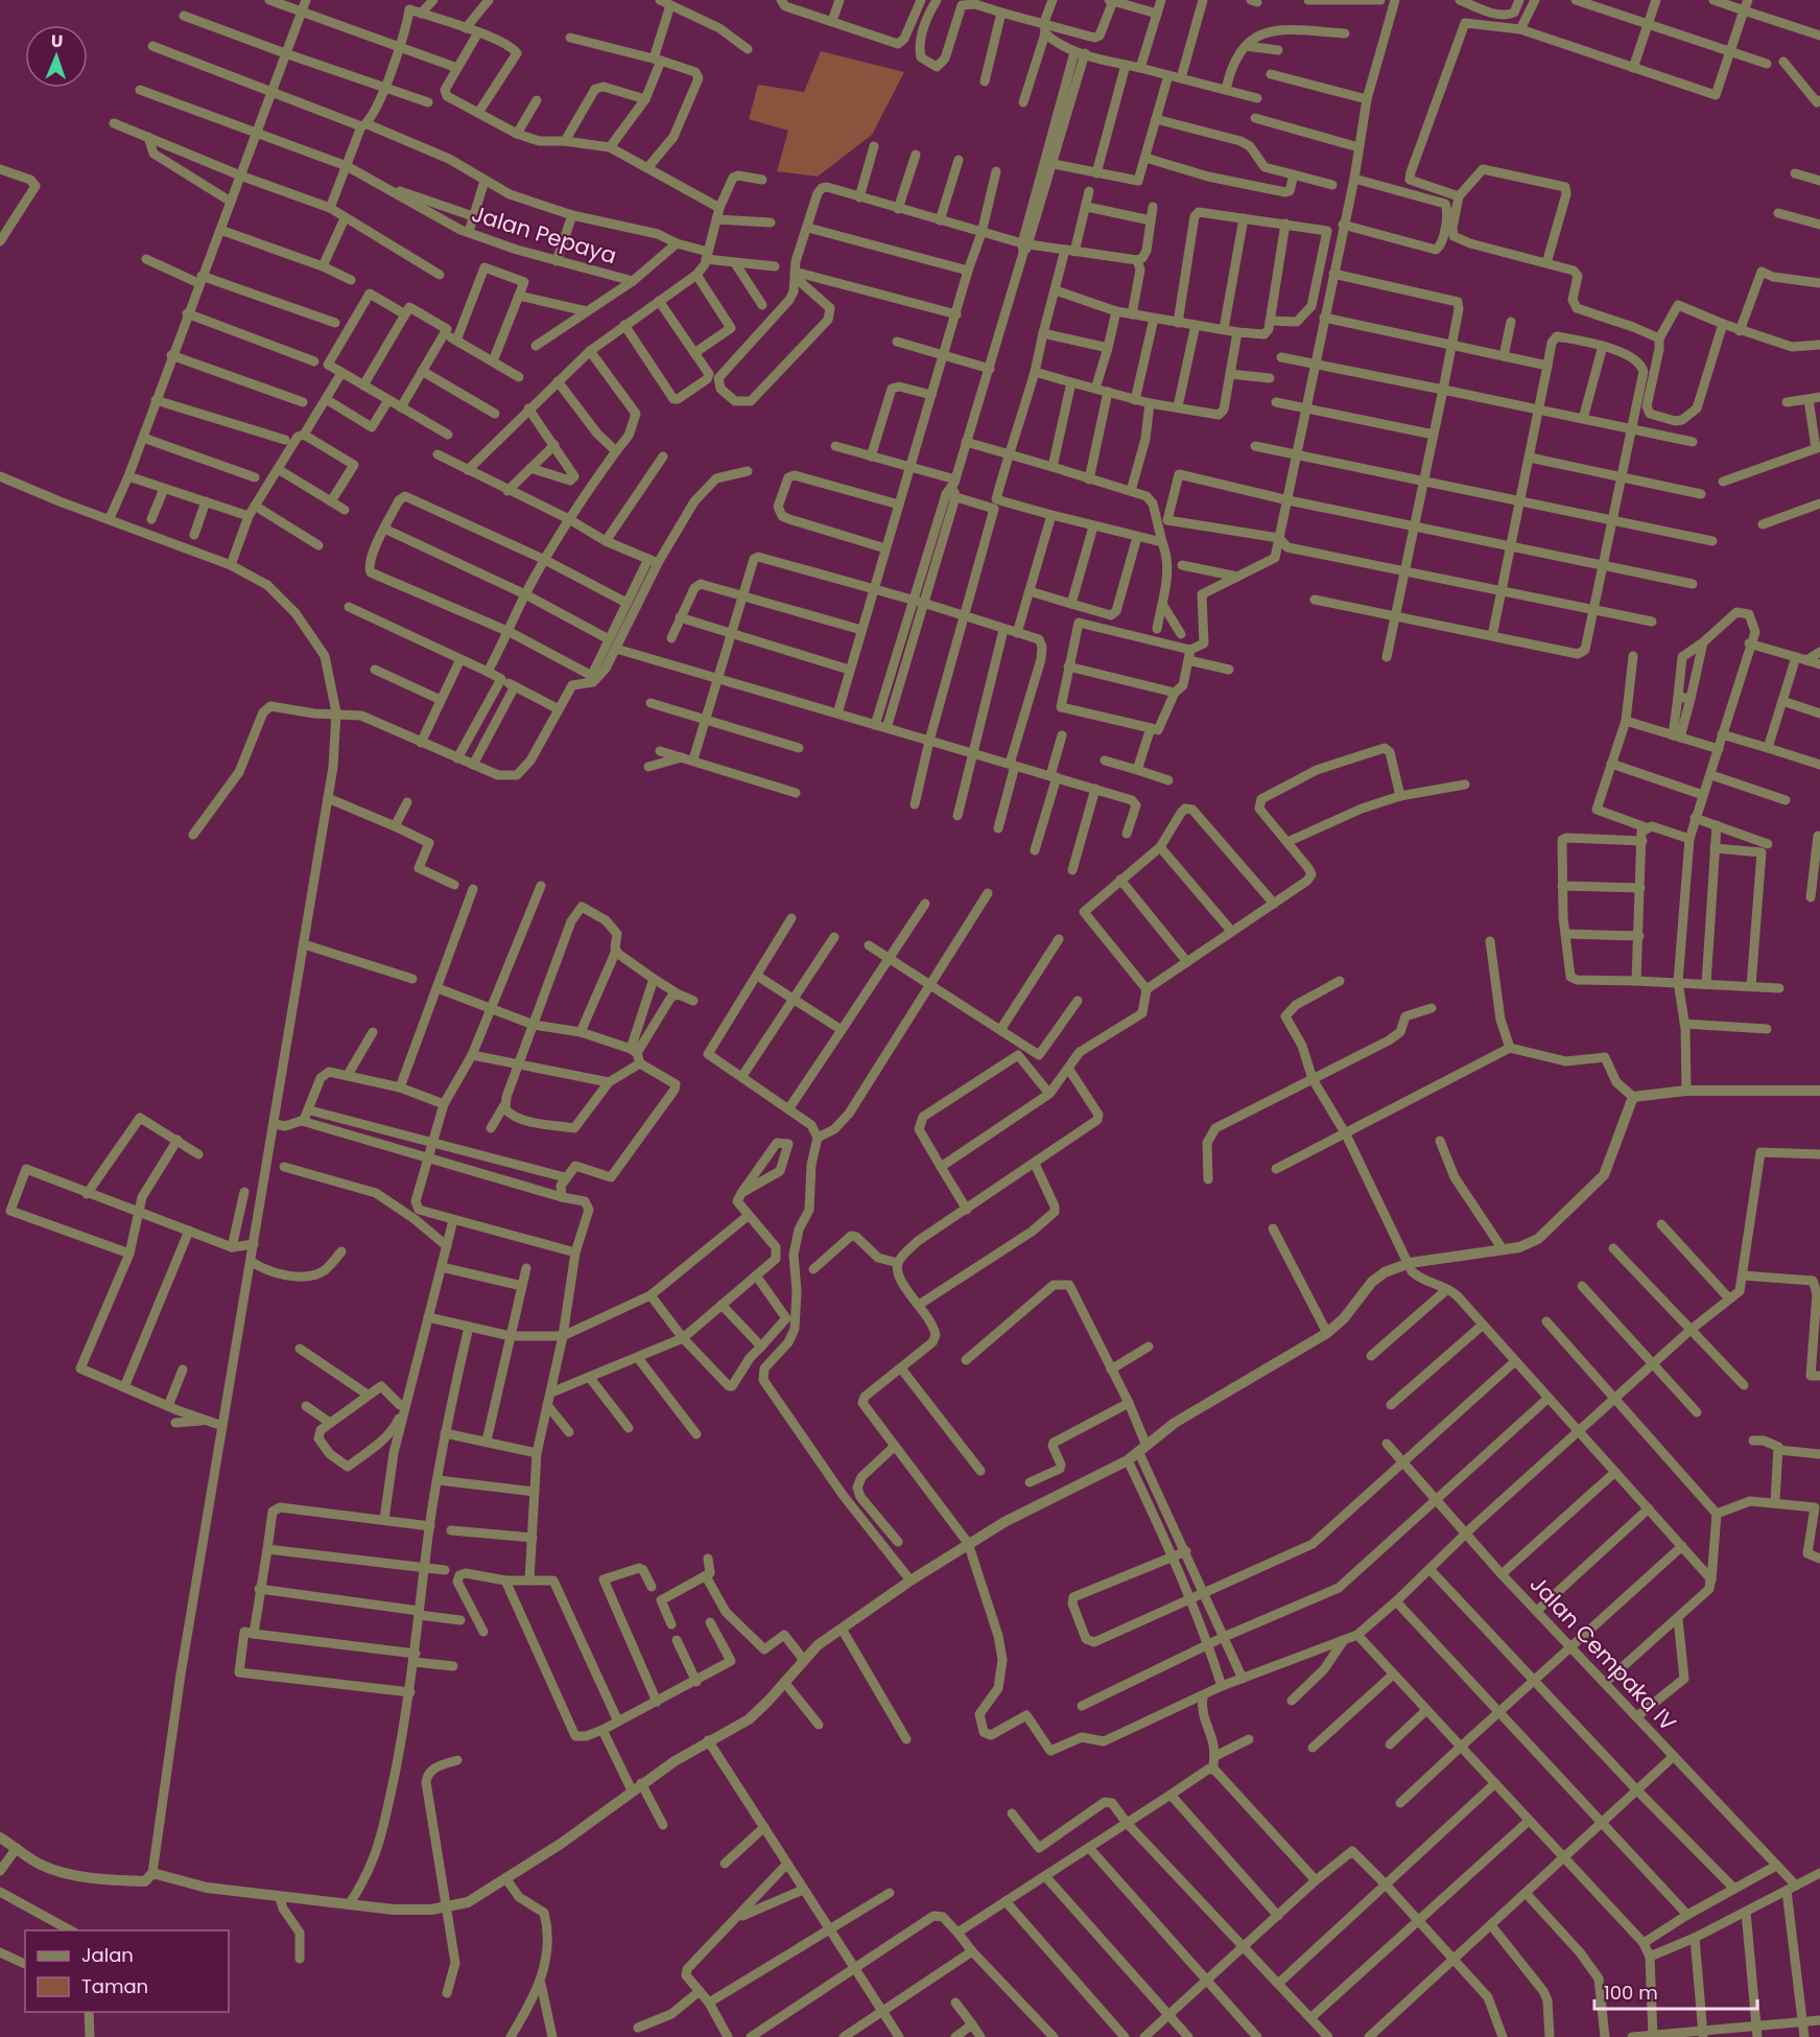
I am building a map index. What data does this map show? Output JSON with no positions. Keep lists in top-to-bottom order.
{
  "streets": {
    "street": ["Jalan Pepaya", "Jalan Cempaka IV"]
  },
  "legend": ["Jalan", "Taman"],
  "scale_bar": "100 m",
  "north": "top"
}
